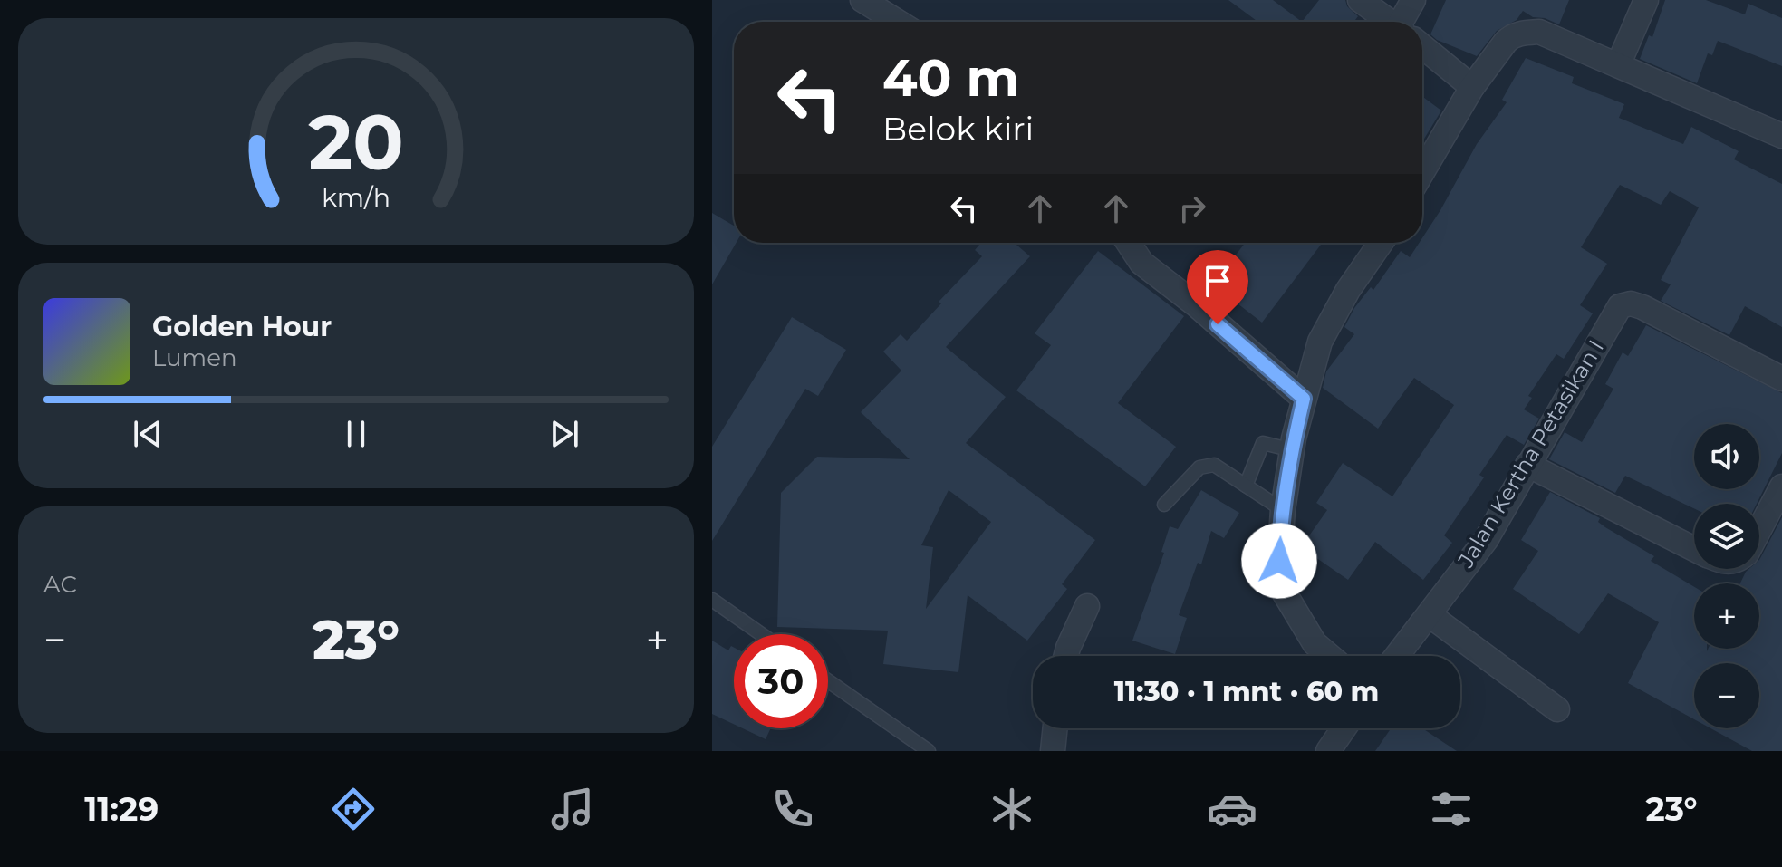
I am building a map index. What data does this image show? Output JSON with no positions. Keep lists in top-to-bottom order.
{
  "streets": {
    "street": ["Jalan Kertha Petasikan I"]
  },
  "page": {
    "turn": ["40 m", "Belok kiri"],
    "song": ["Golden Hour", "Lumen"],
    "map_buttons": ["+", "−"],
    "tile": "AC",
    "heat": ["−", "23°", "+"],
    "limit": "30",
    "trip": "11:30 · 1 mnt · 60 m",
    "tabs": ["11:29", "23°"],
    "gauge": ["20", "km/h"]
  }
}
